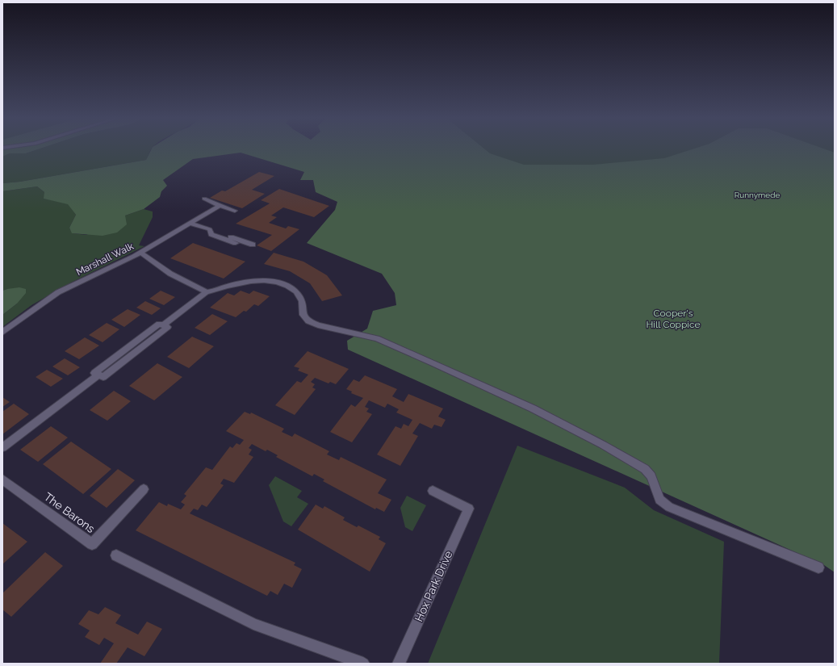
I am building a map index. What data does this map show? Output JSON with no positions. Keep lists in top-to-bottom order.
{
  "streets": {
    "lane": ["Marshall Walk", "The Barons", "Hox Park Drive"]
  },
  "parks": ["Runnymede", "Cooper's Hill Coppice"]
}
